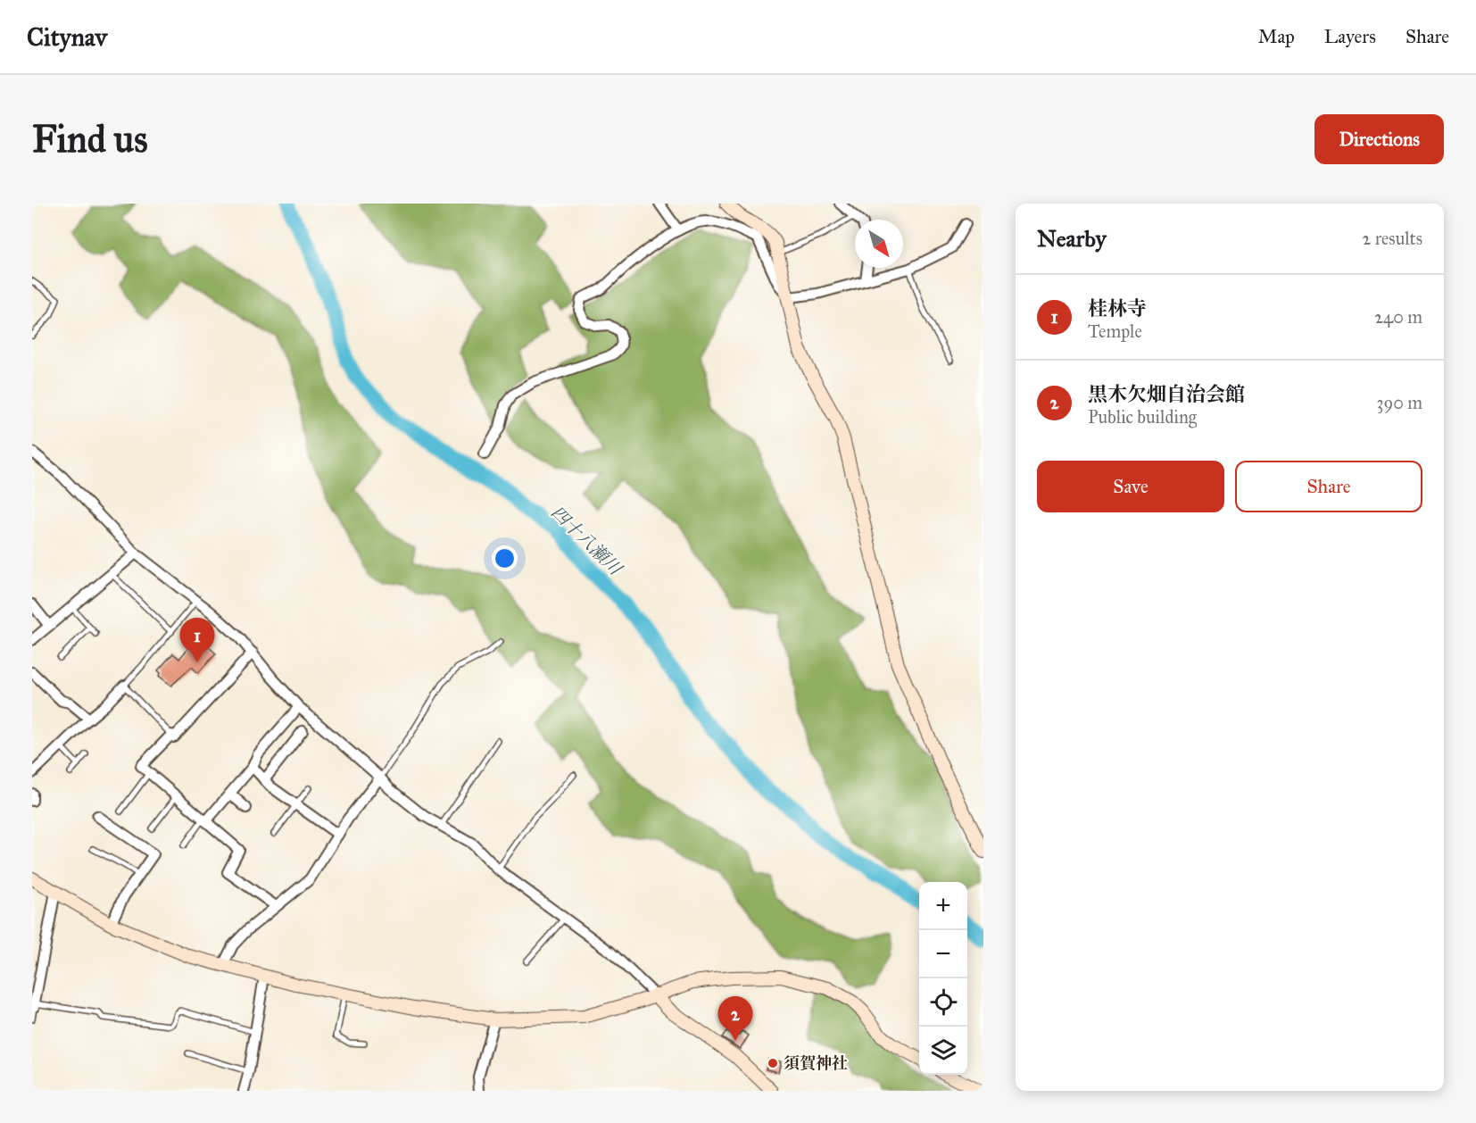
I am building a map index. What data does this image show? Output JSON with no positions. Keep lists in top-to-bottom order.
{
  "water": ["四十八瀬川"],
  "places": ["須賀神社"],
  "north": "bottom right",
  "page": {
    "header": "Citynav",
    "nav": ["Map", "Layers", "Share"],
    "buttons": [
      "Directions",
      ["Save", "Share"]
    ],
    "title": "Find us",
    "heading": ["Nearby", "2 results"],
    "list": [
      {
        "mark": "1",
        "name": "桂林寺",
        "note": "Temple",
        "value": "240 m"
      },
      {
        "mark": "2",
        "name": "黒木欠畑自治会館",
        "note": "Public building",
        "value": "390 m"
      }
    ],
    "pins": ["1", "2"],
    "map_buttons": ["+", "−"]
  }
}
